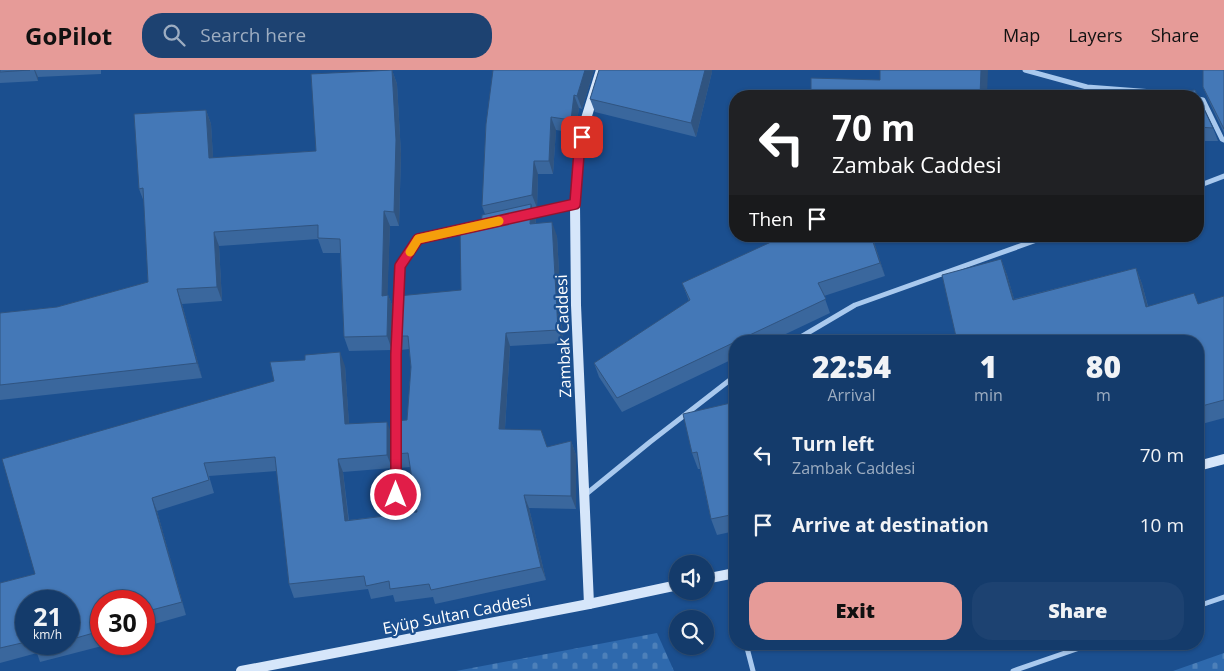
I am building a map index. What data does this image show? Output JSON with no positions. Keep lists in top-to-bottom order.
{
  "streets": {
    "street": ["Zambak Caddesi", "Eyüp Sultan Caddesi"]
  },
  "crossings": [
    ["Zambak Caddesi", "Eyüp Sultan Caddesi"]
  ],
  "page": {
    "header": "GoPilot",
    "search": "Search here",
    "nav": ["Map", "Layers", "Share"],
    "turn": ["70 m", "Zambak Caddesi"],
    "then": "Then",
    "eta": [
      "22:54",
      "Arrival",
      "1",
      "min",
      "80",
      "m"
    ],
    "list": [
      {
        "name": "Turn left",
        "note": "Zambak Caddesi",
        "value": "70 m"
      },
      {
        "name": "Arrive at destination",
        "value": "10 m"
      }
    ],
    "buttons": ["Exit", "Share"],
    "speed": "21 km/h",
    "limit": "30"
  }
}
